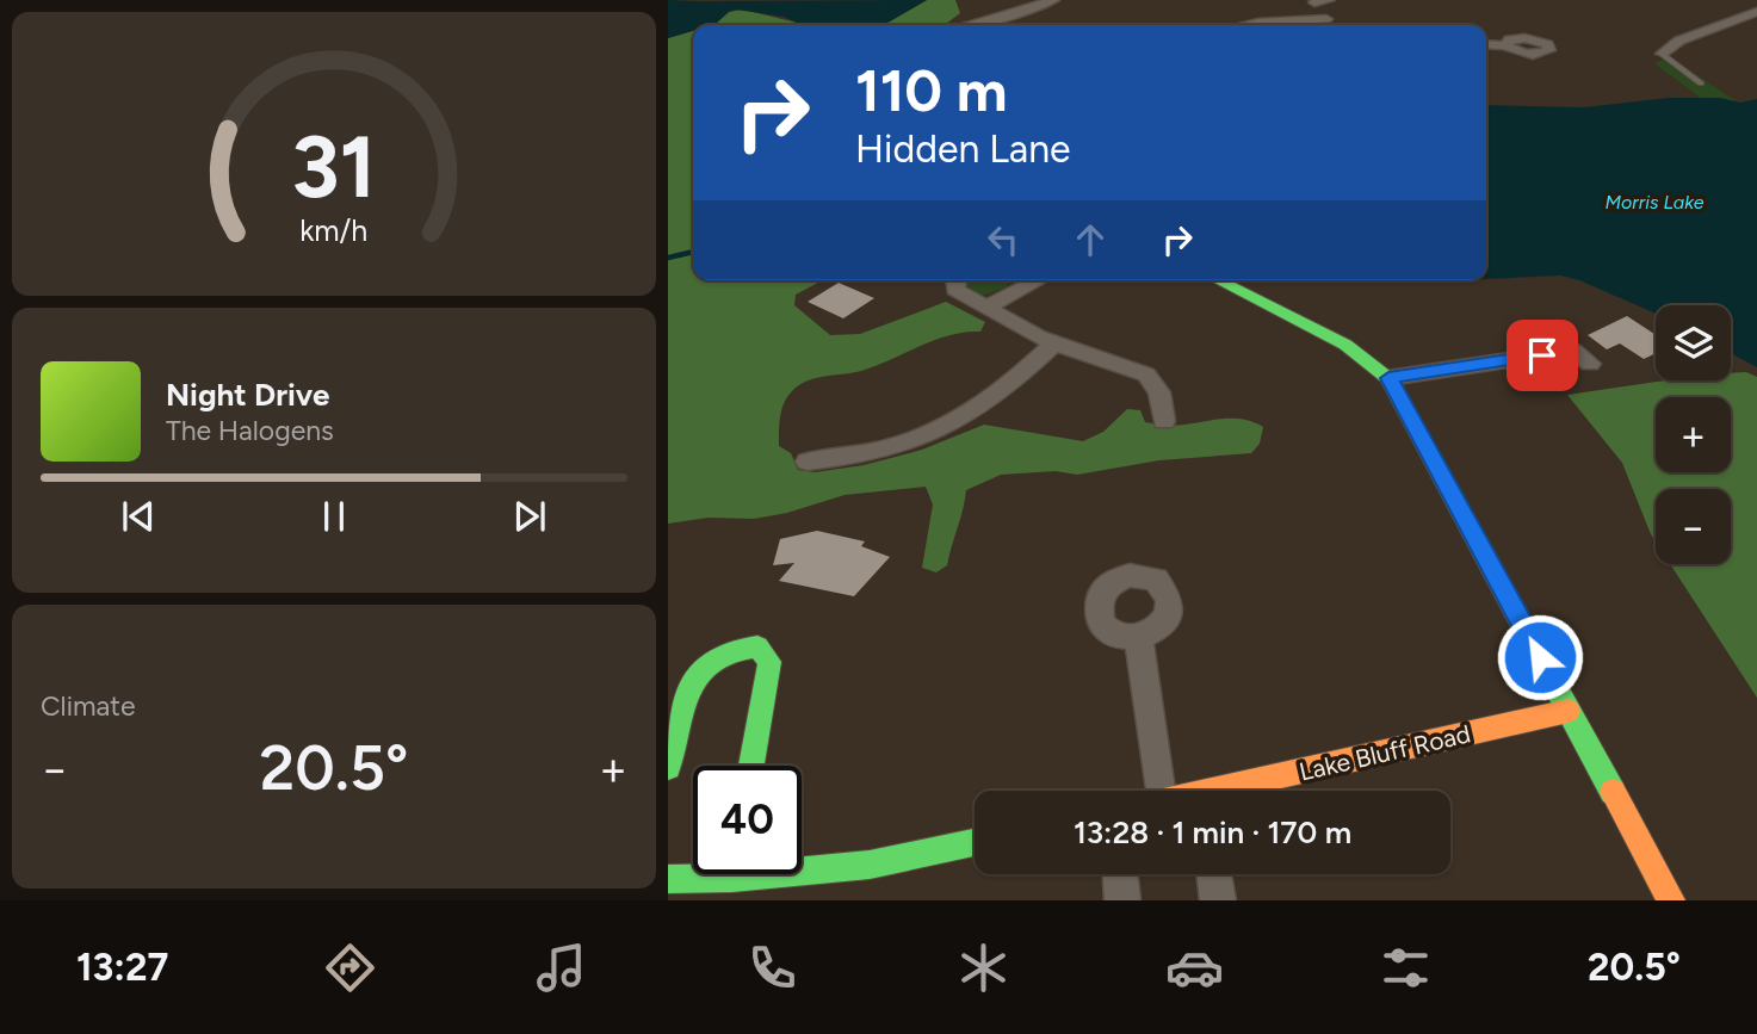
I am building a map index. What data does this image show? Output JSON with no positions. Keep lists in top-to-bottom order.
{
  "streets": {
    "street": ["Lake Bluff Road"]
  },
  "water": ["Morris Lake"],
  "page": {
    "turn": ["110 m", "Hidden Lane"],
    "map_buttons": ["+", "−"],
    "song": ["Night Drive", "The Halogens"],
    "tile": "Climate",
    "heat": ["−", "20.5°", "+"],
    "limit": "40",
    "trip": "13:28 · 1 min · 170 m",
    "tabs": ["13:27", "20.5°"],
    "gauge": ["31", "km/h"]
  }
}
